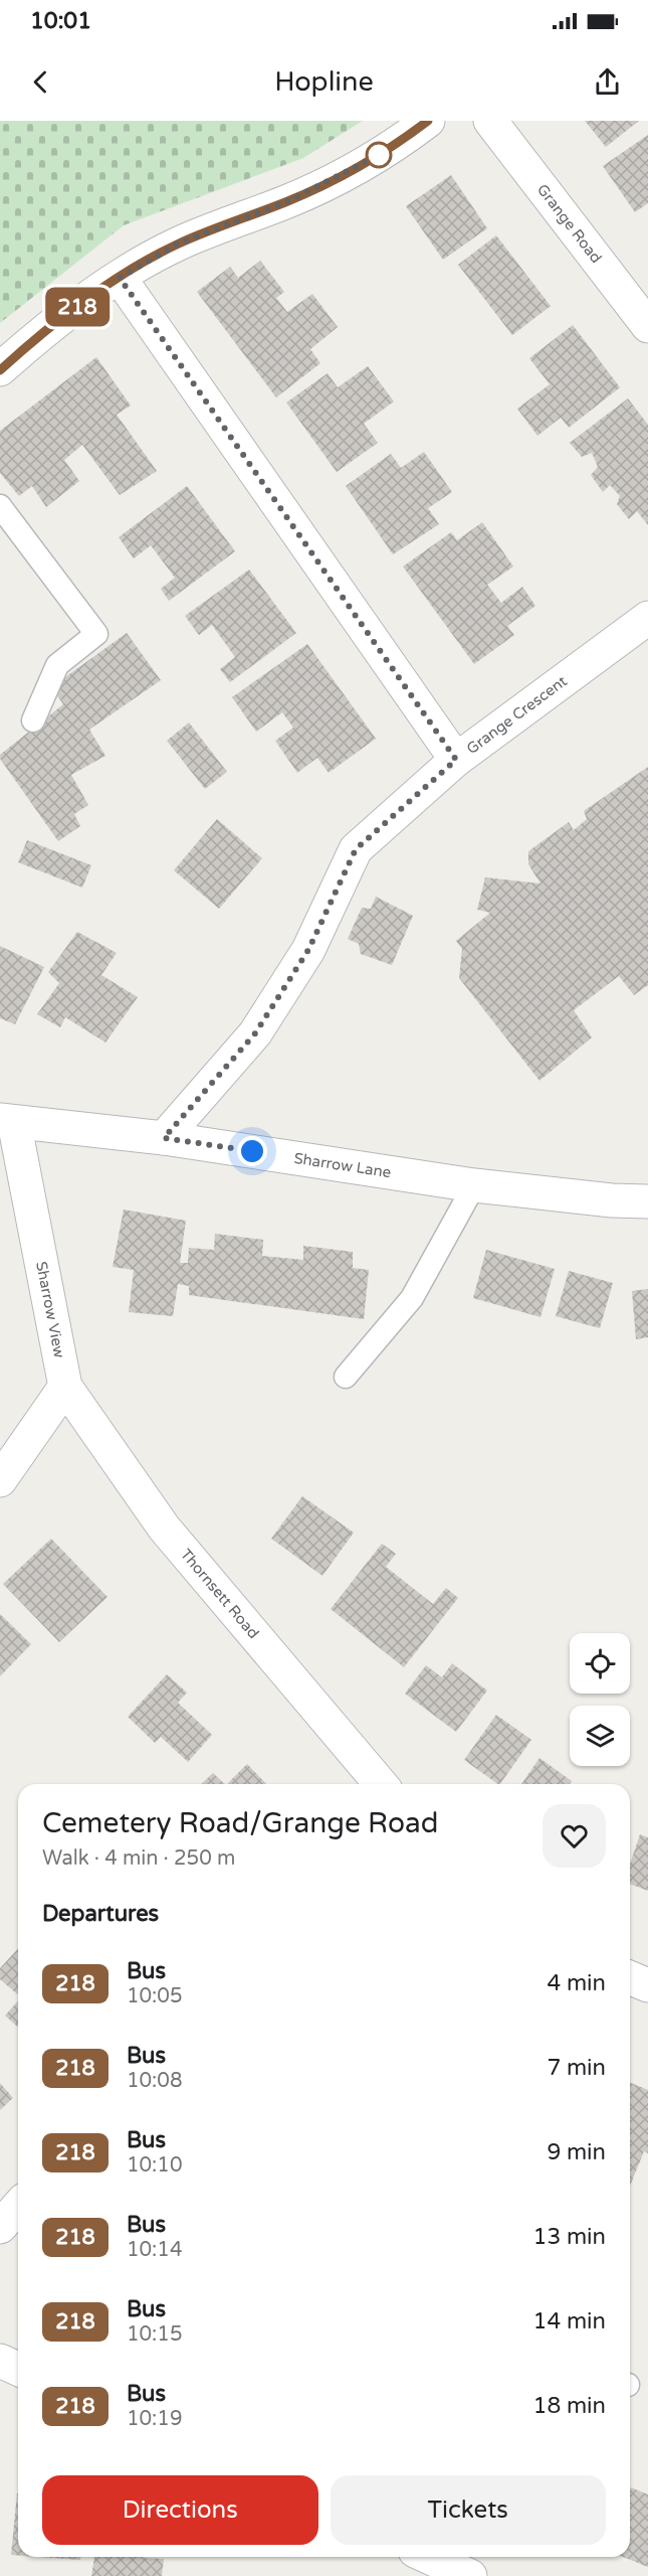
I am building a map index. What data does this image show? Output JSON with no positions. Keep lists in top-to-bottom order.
{
  "streets": {
    "street": [
      "Grange Road",
      "Grange Crescent",
      "Sharrow Lane",
      "Sharrow View",
      "Thornsett Road"
    ]
  },
  "crossings": [
    ["Grange Crescent", "Sharrow Lane"],
    ["Sharrow Lane", "Sharrow View"],
    ["Sharrow View", "Thornsett Road"]
  ],
  "lines": ["bus line 218"],
  "page": {
    "status": "10:01",
    "header": "Hopline",
    "on_map": "218",
    "heading": [
      ["Cemetery Road/Grange Road", "Walk · 4 min · 250 m"],
      "Departures"
    ],
    "list": [
      {
        "mark": "218",
        "name": "Bus",
        "note": "10:05",
        "value": "4 min"
      },
      {
        "mark": "218",
        "name": "Bus",
        "note": "10:08",
        "value": "7 min"
      },
      {
        "mark": "218",
        "name": "Bus",
        "note": "10:10",
        "value": "9 min"
      },
      {
        "mark": "218",
        "name": "Bus",
        "note": "10:14",
        "value": "13 min"
      },
      {
        "mark": "218",
        "name": "Bus",
        "note": "10:15",
        "value": "14 min"
      },
      {
        "mark": "218",
        "name": "Bus",
        "note": "10:19",
        "value": "18 min"
      }
    ],
    "buttons": ["Directions", "Tickets"]
  }
}
